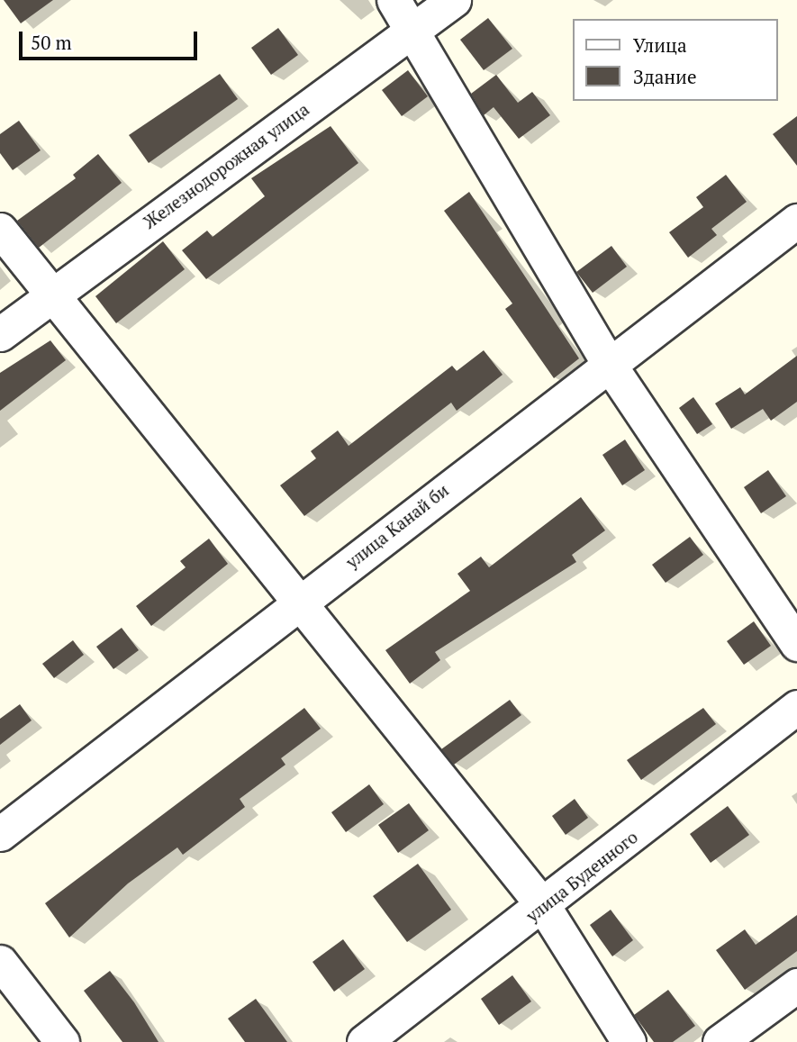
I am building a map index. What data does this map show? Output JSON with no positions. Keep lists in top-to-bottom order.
{
  "streets": {
    "street": ["Железнодорожная улица", "улица Канай би", "улица Буденного"]
  },
  "legend": ["Улица", "Здание"],
  "scale_bar": "50 m"
}
